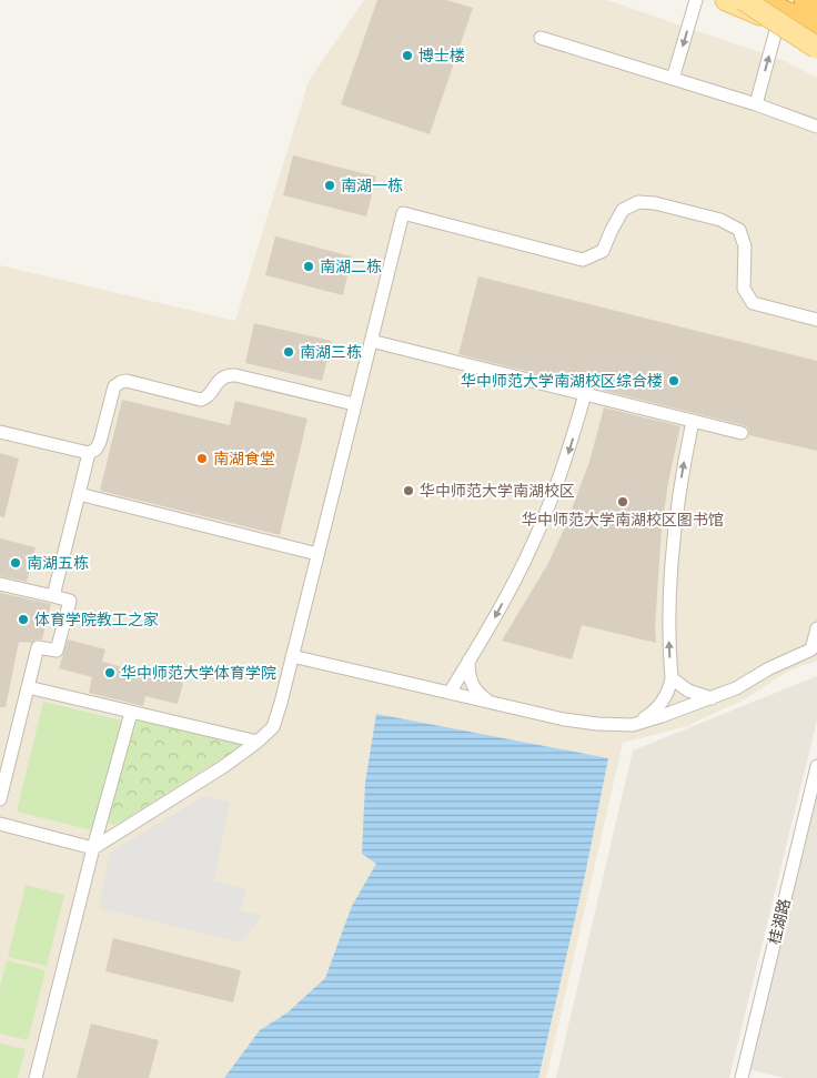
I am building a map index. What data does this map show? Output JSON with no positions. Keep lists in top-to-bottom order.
{
  "streets": {
    "street": ["桂湖路"]
  },
  "places": [
    "博士楼",
    "南湖一栋",
    "南湖二栋",
    "南湖三栋",
    "华中师范大学南湖校区综合楼",
    "南湖食堂",
    "华中师范大学南湖校区",
    "华中师范大学南湖校区图书馆",
    "南湖五栋",
    "体育学院教工之家",
    "华中师范大学体育学院"
  ]
}
